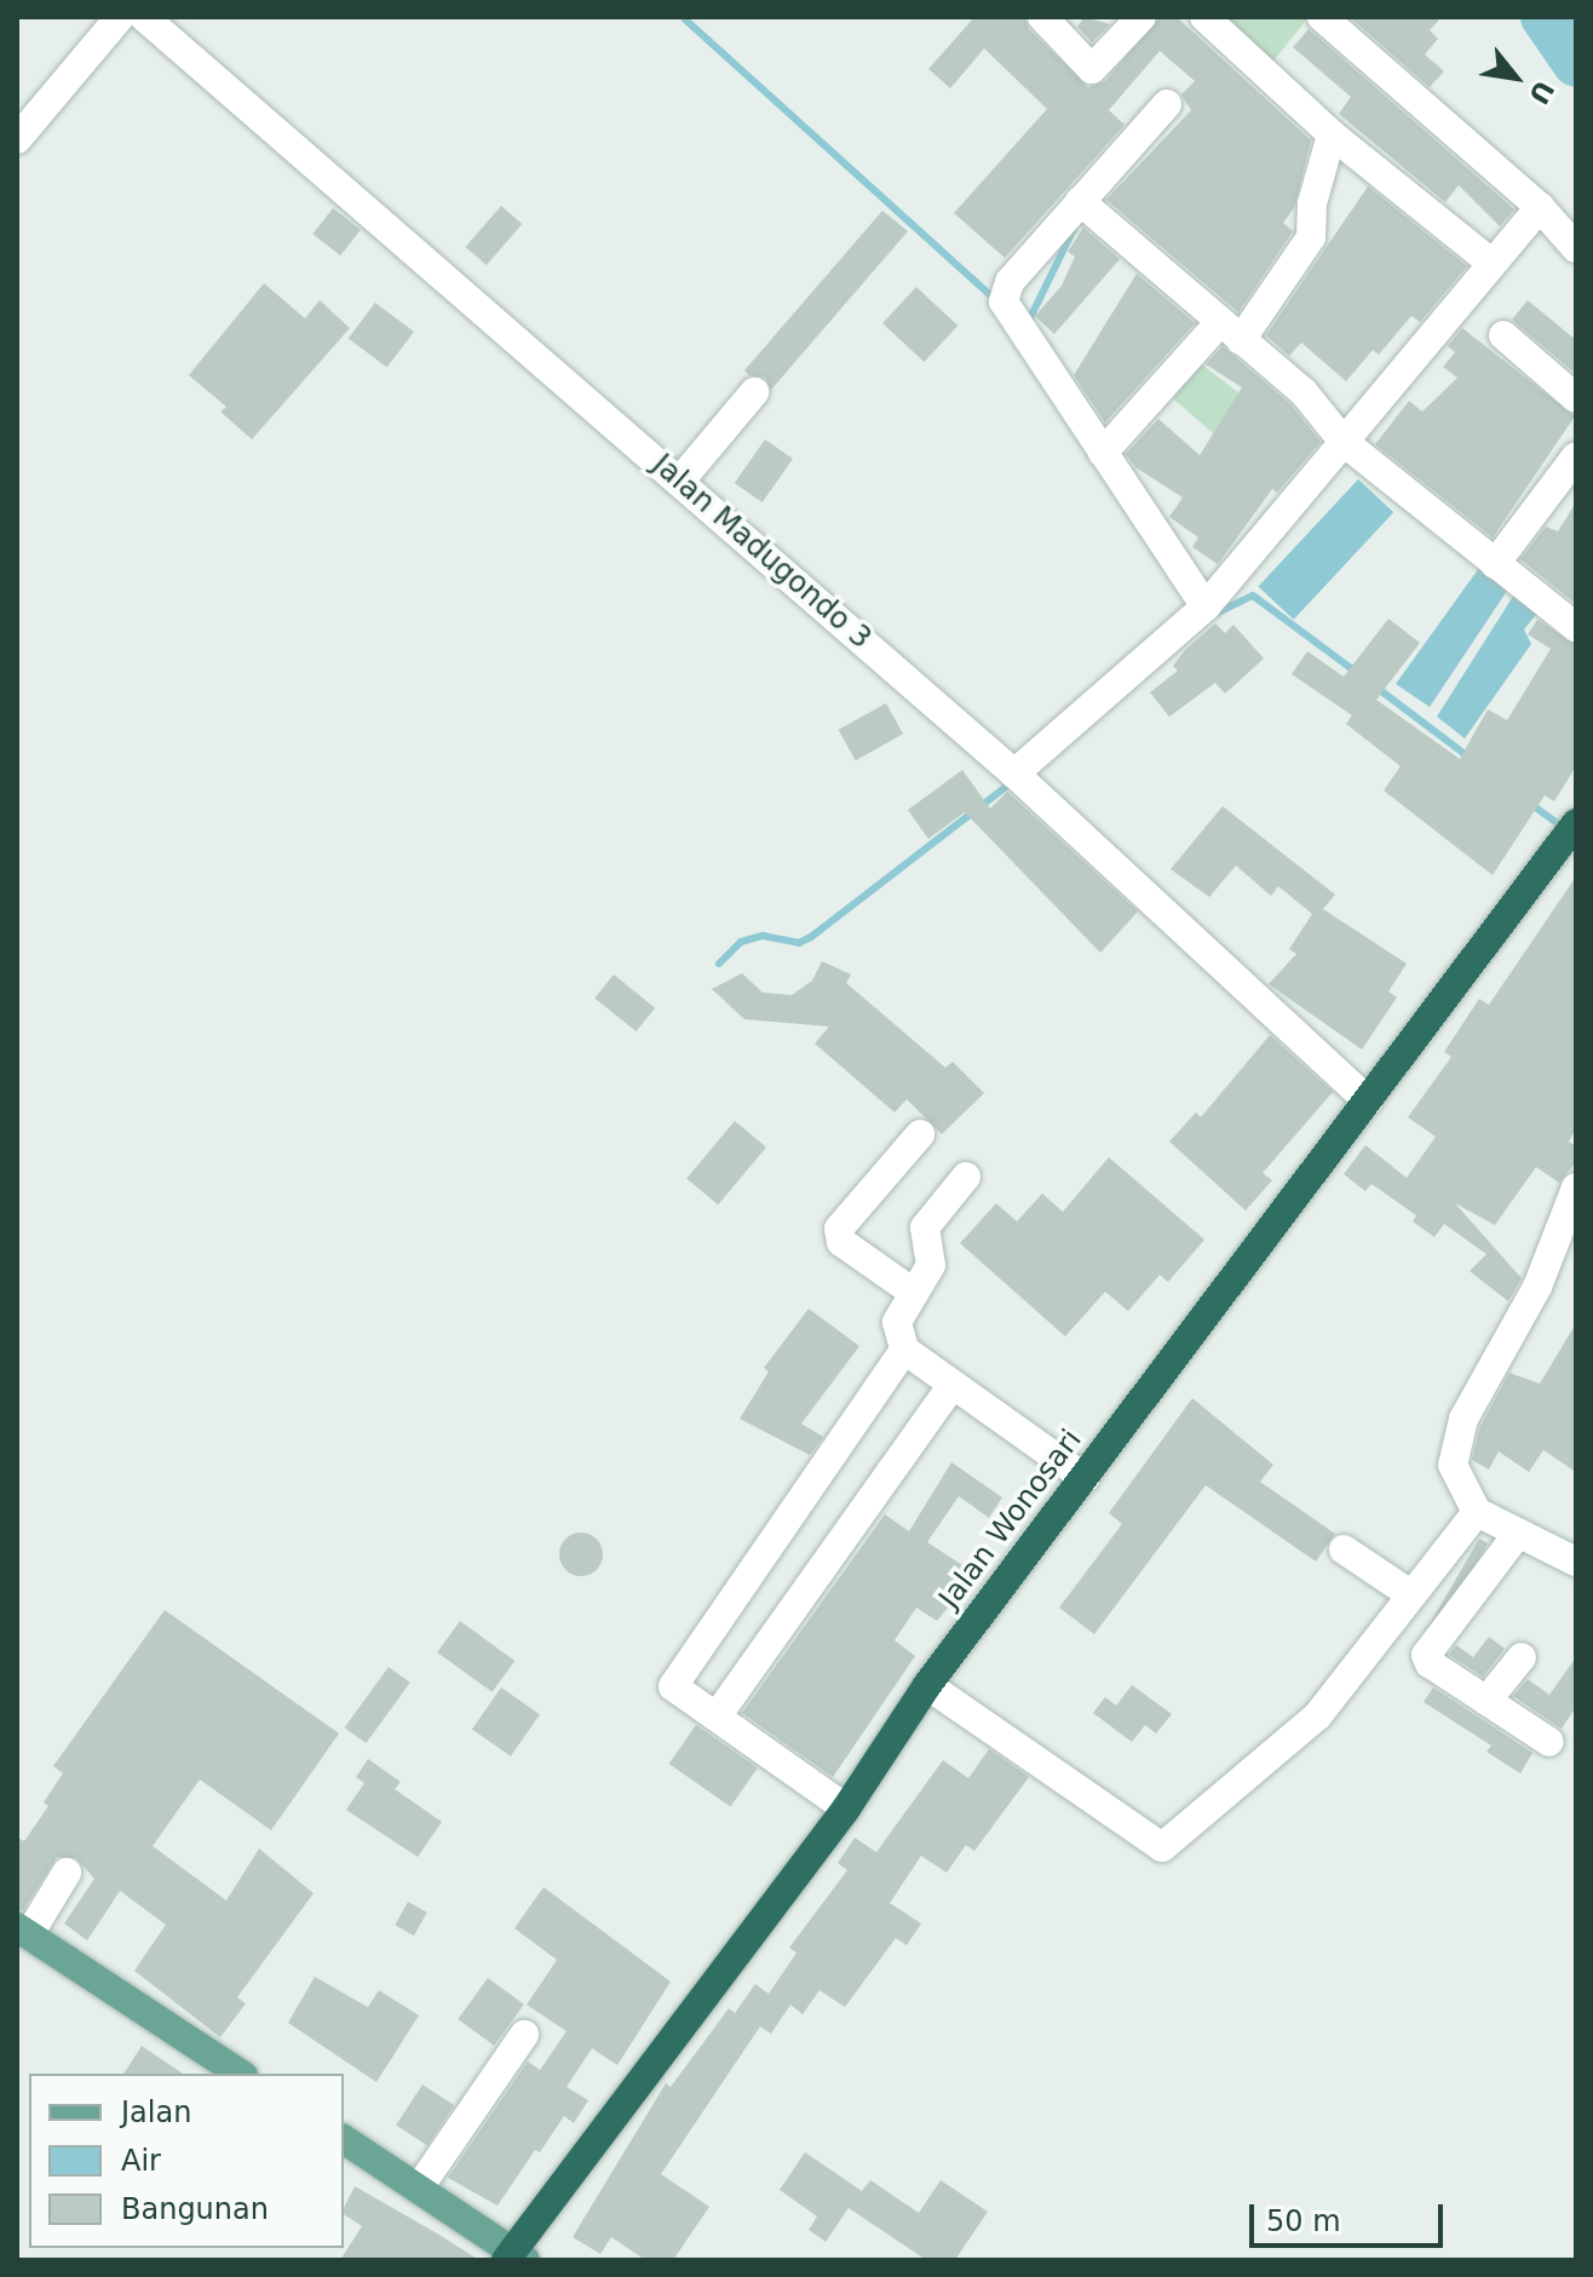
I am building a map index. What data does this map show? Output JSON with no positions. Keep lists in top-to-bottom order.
{
  "streets": {
    "highway": ["Jalan Wonosari"],
    "street": ["Jalan Madugondo 3"]
  },
  "crossings": [
    ["Jalan Madugondo 3", "Jalan Wonosari"]
  ],
  "legend": ["Jalan", "Air", "Bangunan"],
  "scale_bar": "50 m",
  "north": "bottom right"
}
